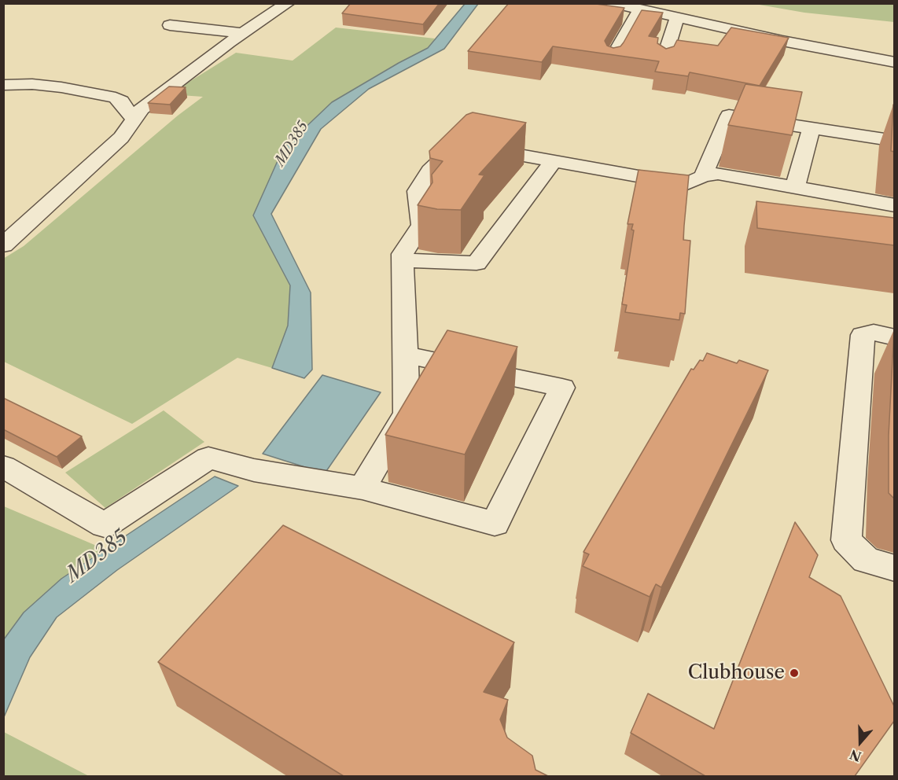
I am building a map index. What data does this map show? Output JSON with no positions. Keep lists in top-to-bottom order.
{
  "water": ["MD385"],
  "places": ["Clubhouse"],
  "north": "bottom"
}
